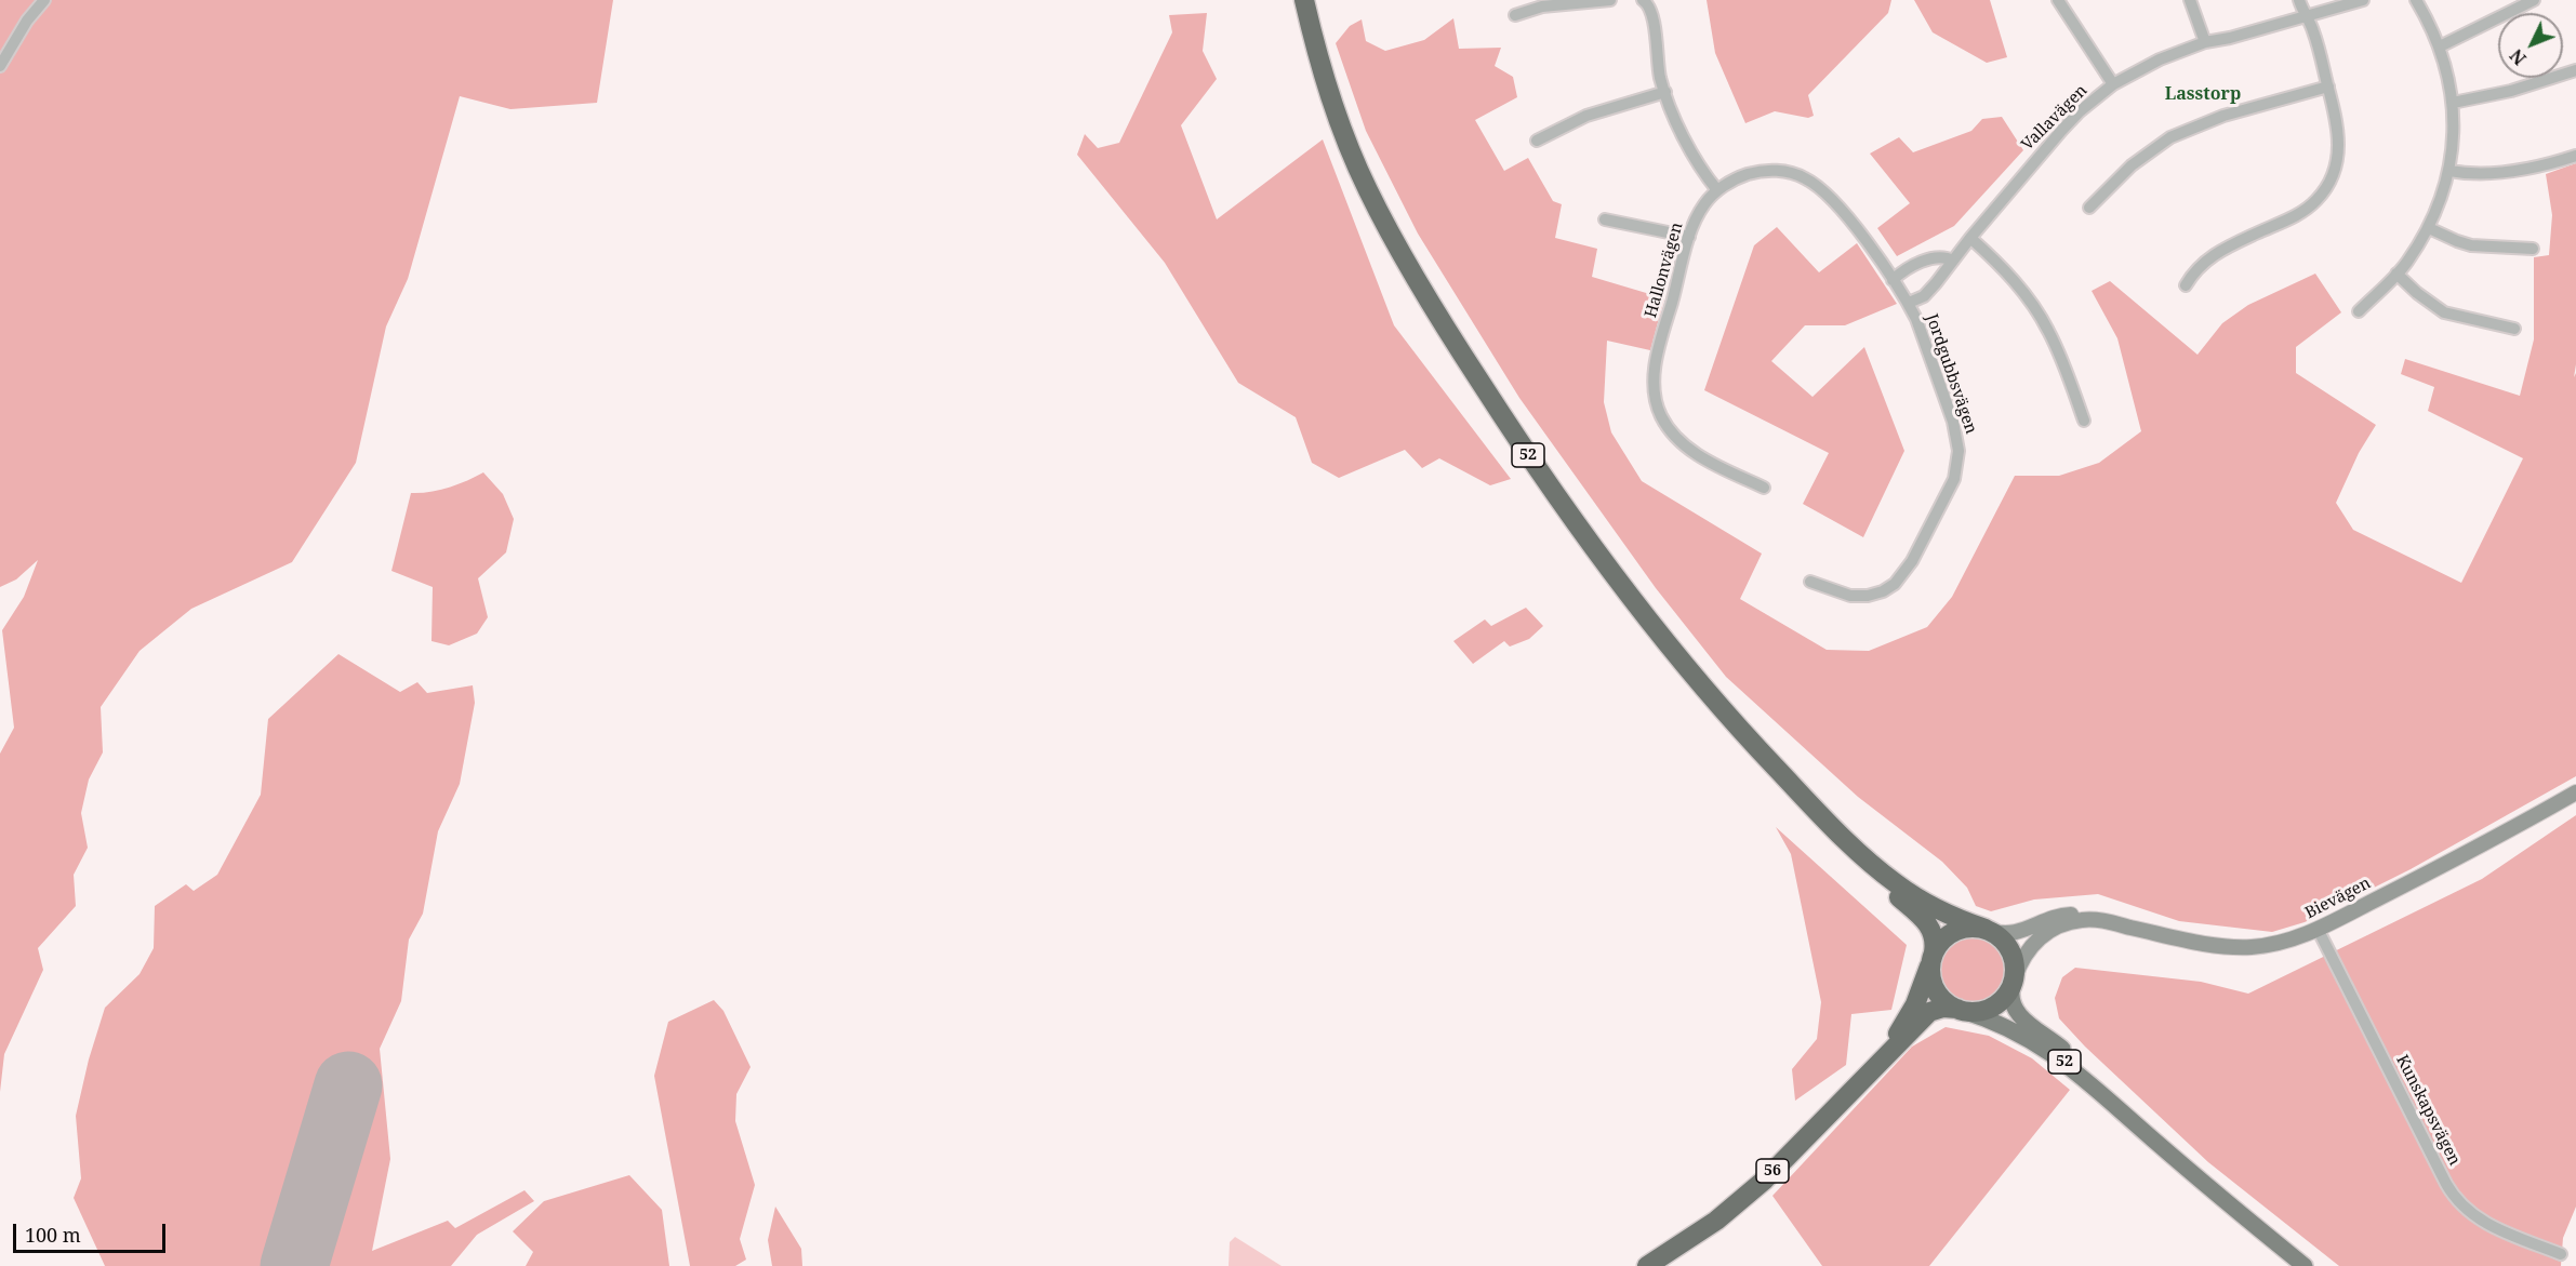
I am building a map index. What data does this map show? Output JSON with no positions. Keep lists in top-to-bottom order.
{
  "streets": {
    "highway": ["52", "56"],
    "street": [
      "Vallavägen",
      "Hallonvägen",
      "Jordgubbsvägen",
      "Bievägen",
      "Kunskapsvägen"
    ]
  },
  "crossings": [
    ["Vallavägen", "Hallonvägen"],
    ["Vallavägen", "Jordgubbsvägen"],
    ["Hallonvägen", "Jordgubbsvägen"],
    ["52", "Bievägen"],
    ["52", "56"],
    ["Bievägen", "Kunskapsvägen"],
    ["Bievägen", "56"]
  ],
  "districts": ["Lasstorp"],
  "scale_bar": "100 m",
  "north": "bottom left"
}
